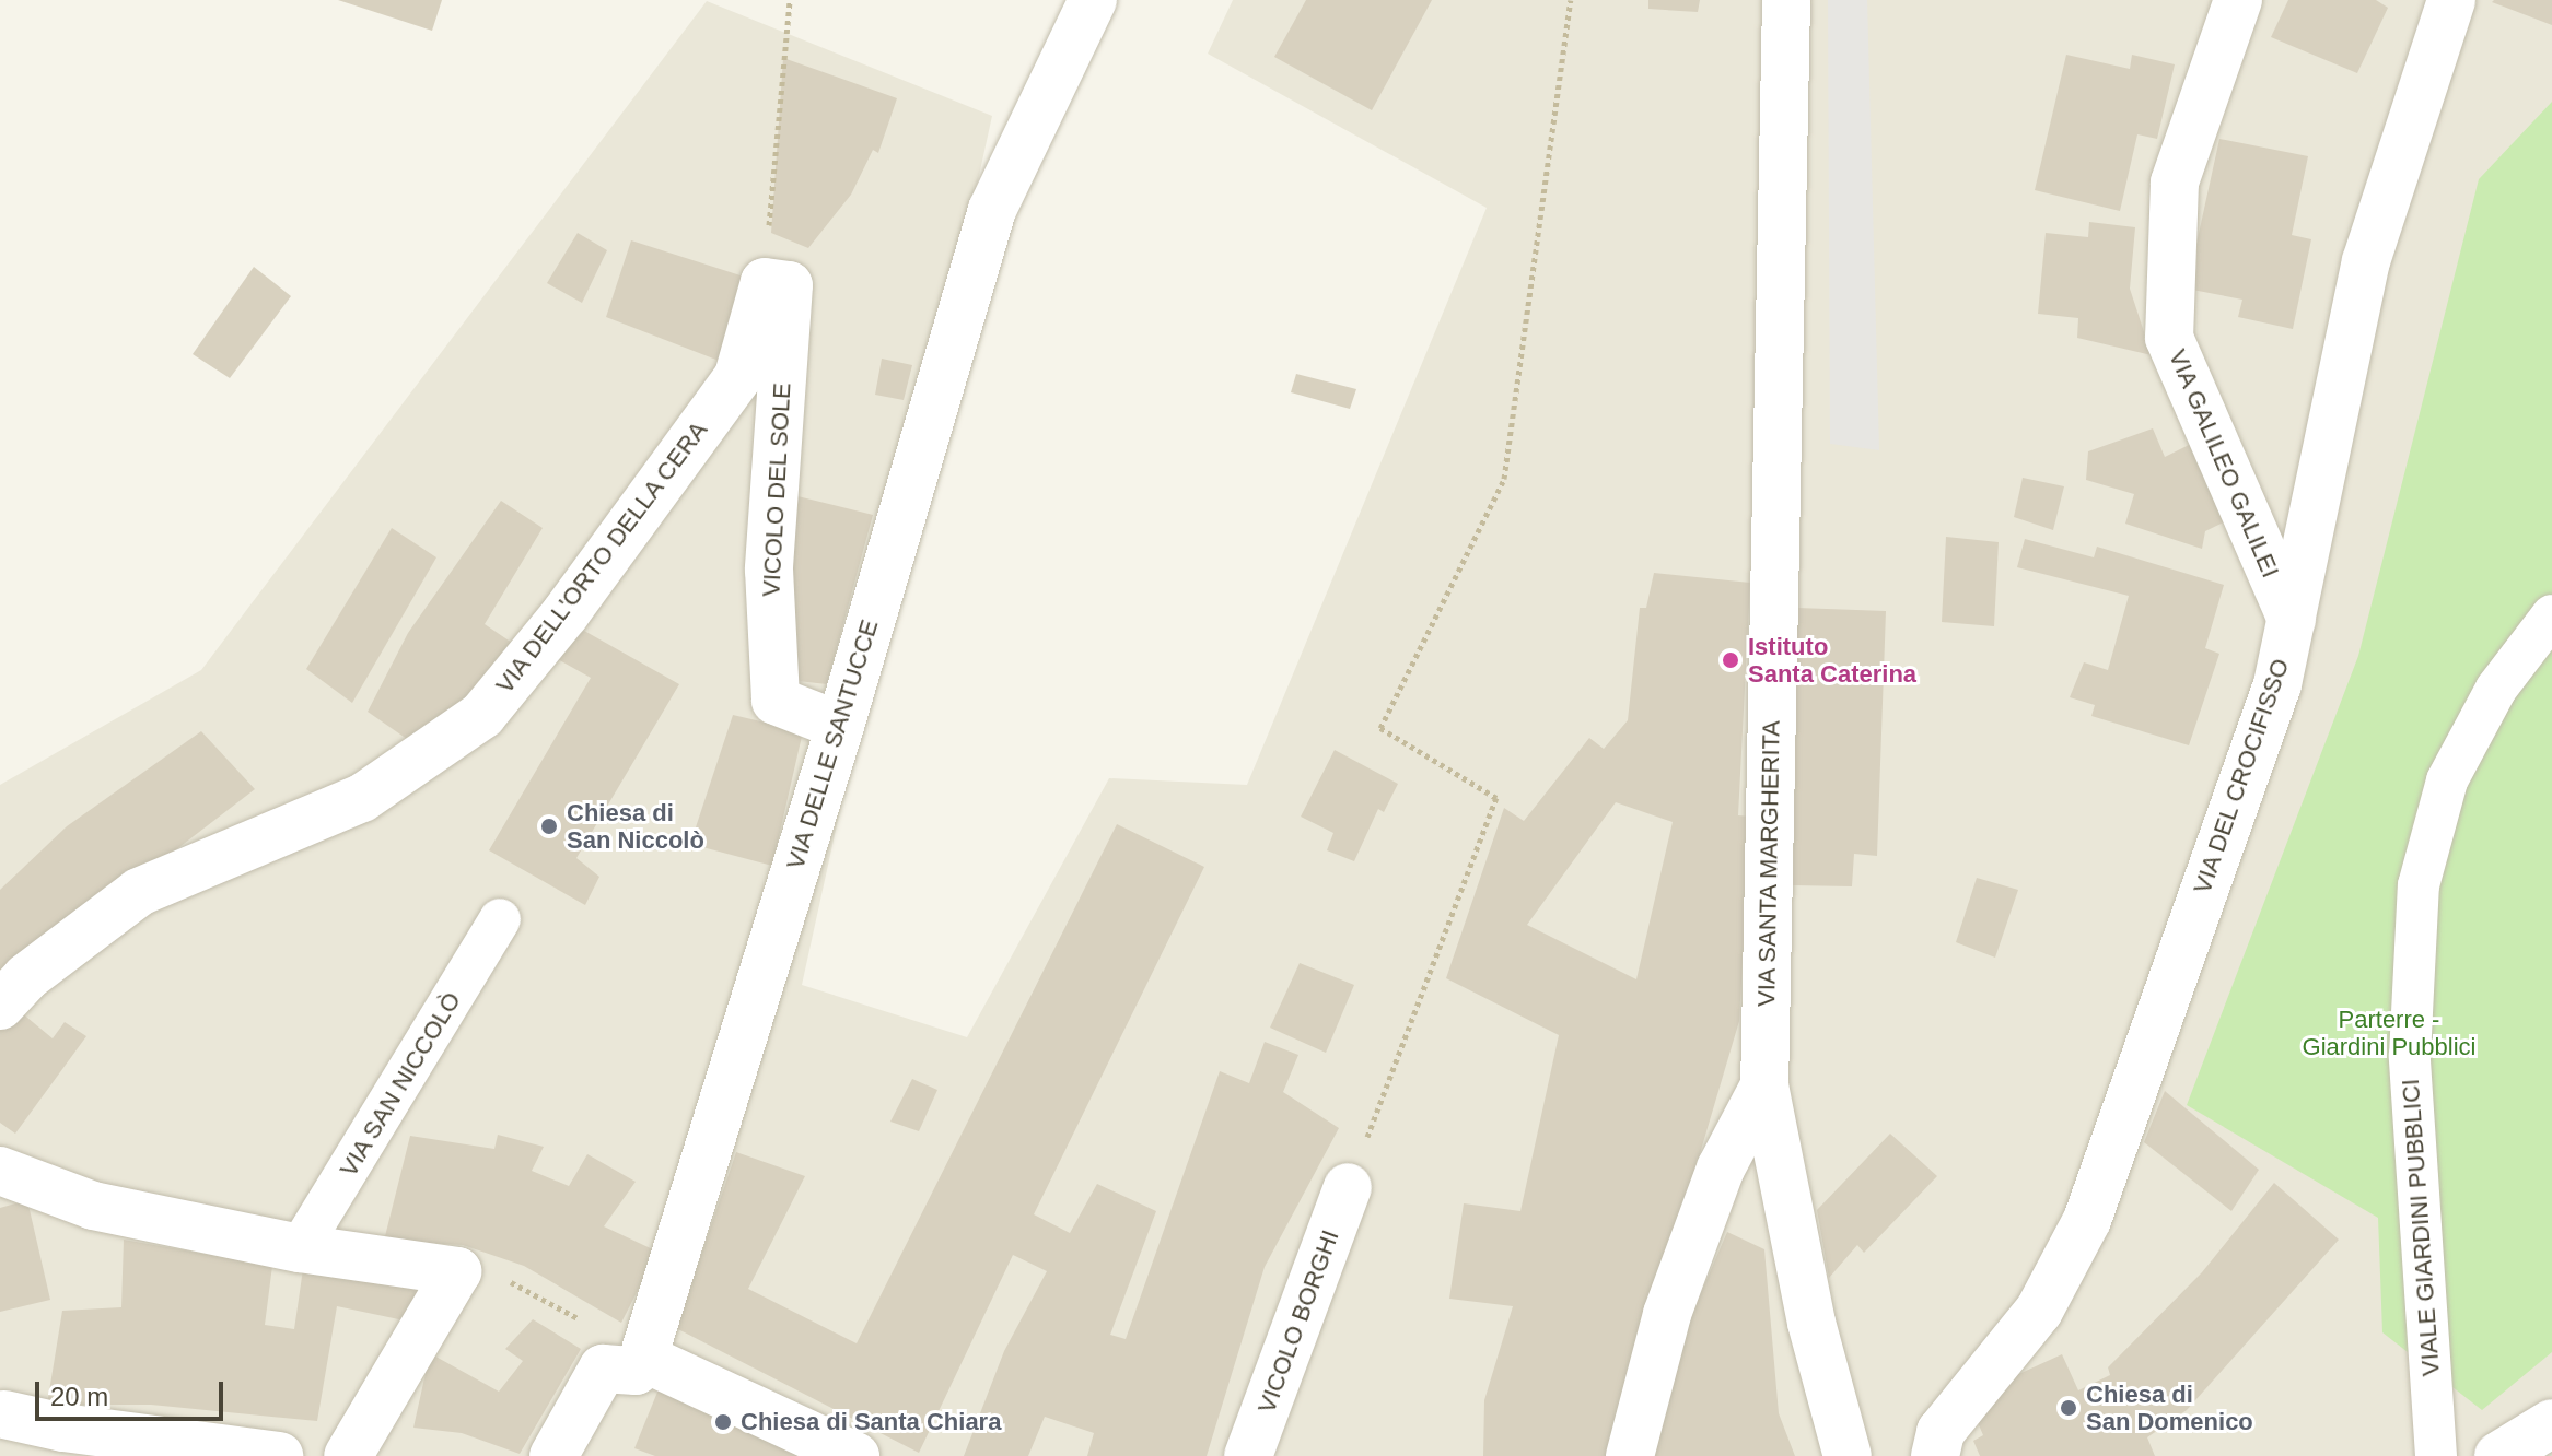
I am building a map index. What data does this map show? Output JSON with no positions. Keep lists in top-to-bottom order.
{
  "streets": {
    "street": [
      "VIA GALILEO GALILEI",
      "VICOLO DEL SOLE",
      "VIA DELL'ORTO DELLA CERA",
      "VIA DELLE SANTUCCE",
      "VIA DEL CROCIFISSO",
      "VIA SANTA MARGHERITA",
      "VIA SAN NICCOLÒ",
      "VIALE GIARDINI PUBBLICI",
      "VICOLO BORGHI"
    ]
  },
  "crossings": [
    ["VIA GALILEO GALILEI", "VIA DEL CROCIFISSO"],
    ["VICOLO DEL SOLE", "VIA DELL'ORTO DELLA CERA"],
    ["VICOLO DEL SOLE", "VIA DELLE SANTUCCE"]
  ],
  "parks": ["Parterre - Giardini Pubblici"],
  "places": [
    "Istituto Santa Caterina",
    "Chiesa di San Niccolò",
    "Chiesa di San Domenico",
    "Chiesa di Santa Chiara"
  ],
  "scale_bar": "20 m"
}
